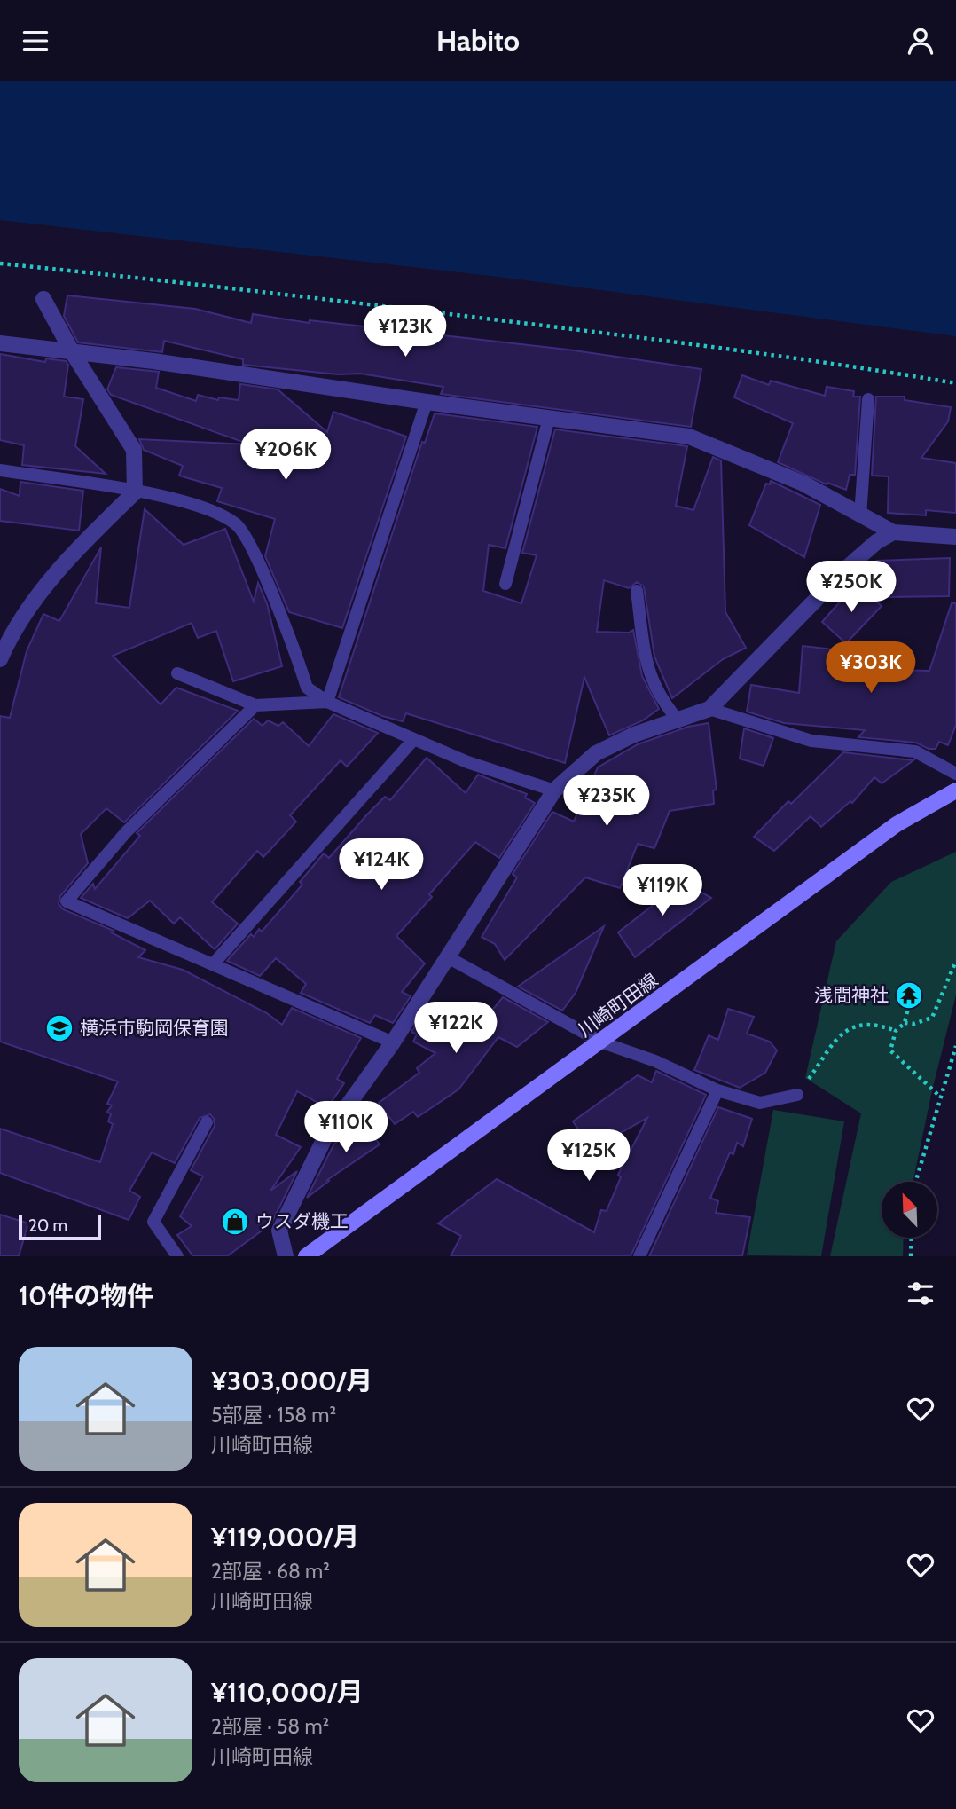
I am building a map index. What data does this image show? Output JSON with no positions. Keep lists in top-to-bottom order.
{
  "streets": {
    "main road": ["川崎町田線"]
  },
  "places": {
    "temple": ["浅間神社"],
    "school or university": ["横浜市駒岡保育園"],
    "shop": ["ウスダ機工"]
  },
  "scale_bar": "20 m",
  "north": "top left",
  "page": {
    "header": "Habito",
    "price": [
      "¥123K",
      "¥206K",
      "¥250K",
      "¥303K",
      "¥235K",
      "¥124K",
      "¥119K",
      "¥122K",
      "¥110K",
      "¥125K"
    ],
    "scale": "20 m",
    "heading": "10件の物件",
    "list": [
      {
        "name": "¥303,000/月",
        "note": "5部屋 · 158 m² · 川崎町田線"
      },
      {
        "name": "¥119,000/月",
        "note": "2部屋 · 68 m² · 川崎町田線"
      },
      {
        "name": "¥110,000/月",
        "note": "2部屋 · 58 m² · 川崎町田線"
      }
    ]
  }
}
